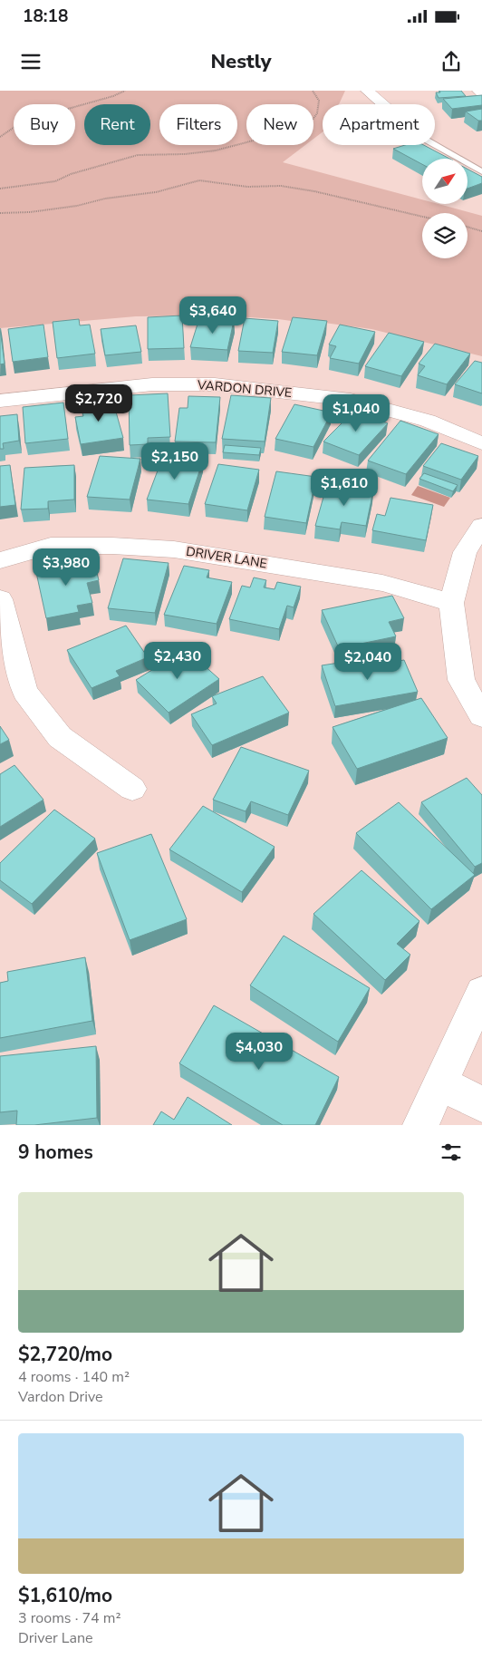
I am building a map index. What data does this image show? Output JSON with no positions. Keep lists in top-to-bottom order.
{
  "streets": {
    "street": ["VARDON DRIVE", "DRIVER LANE"]
  },
  "north": "top right",
  "page": {
    "status": "18:18",
    "header": "Nestly",
    "chip": [
      "Buy",
      "Rent",
      "Filters",
      "New",
      "Apartment"
    ],
    "price": [
      "$3,640",
      "$2,720",
      "$1,040",
      "$2,150",
      "$1,610",
      "$3,980",
      "$2,430",
      "$2,040",
      "$4,030"
    ],
    "heading": "9 homes",
    "list": [
      {
        "name": "$2,720/mo",
        "note": "4 rooms · 140 m² · Vardon Drive"
      },
      {
        "name": "$1,610/mo",
        "note": "3 rooms · 74 m² · Driver Lane"
      }
    ]
  }
}
